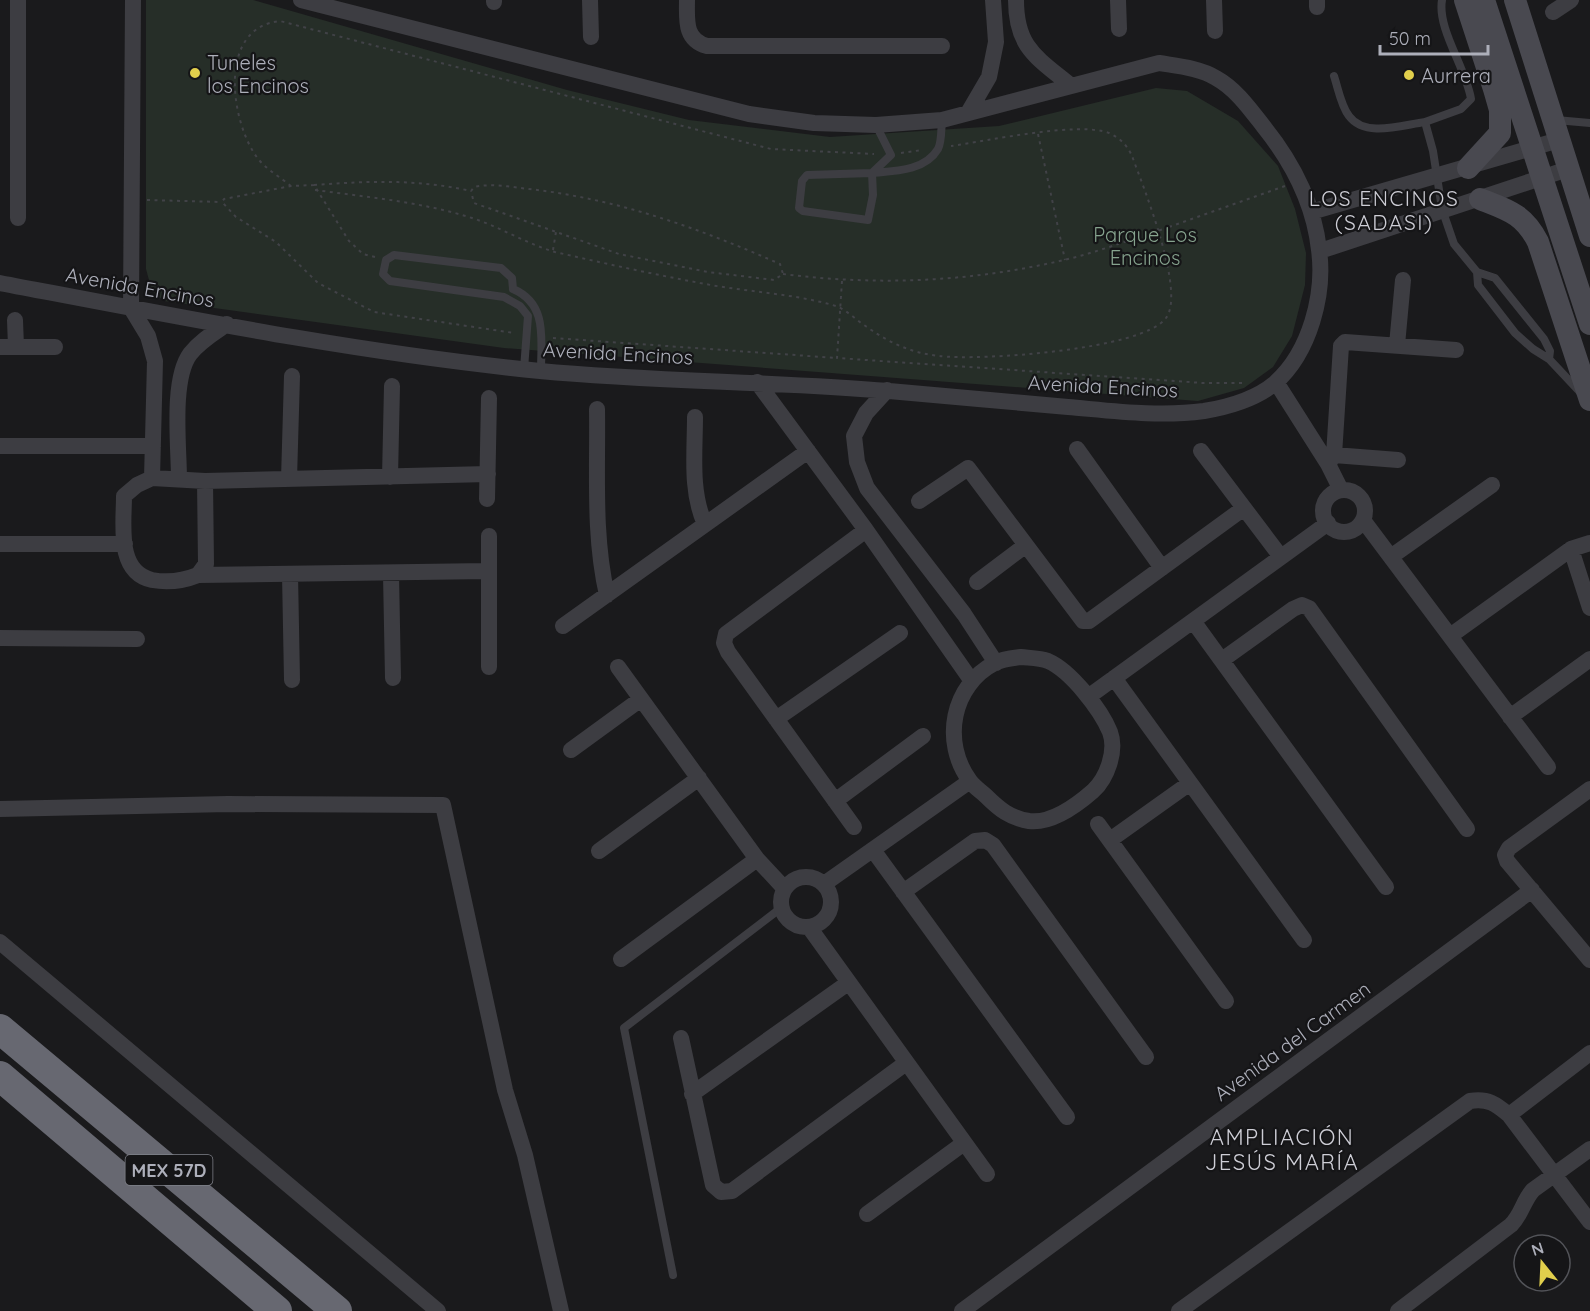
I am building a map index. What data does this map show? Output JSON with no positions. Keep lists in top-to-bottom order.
{
  "streets": {
    "highway": ["MEX 57D"],
    "street": ["Avenida Encinos", "Avenida del Carmen"]
  },
  "districts": ["LOS ENCINOS (SADASI)", "AMPLIACIÓN JESÚS MARÍA"],
  "parks": ["Parque Los Encinos"],
  "places": ["Tuneles los Encinos", "Aurrera"],
  "scale_bar": "50 m",
  "north": "top"
}
